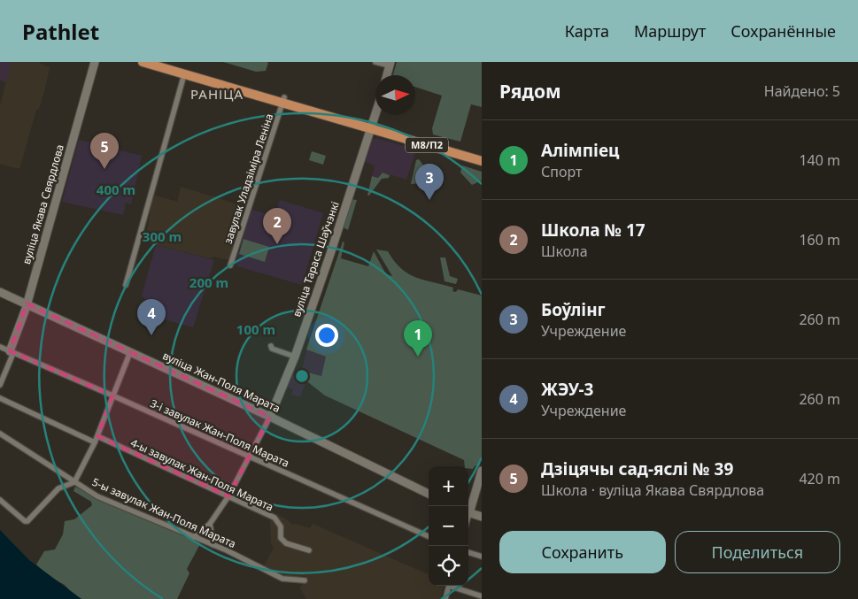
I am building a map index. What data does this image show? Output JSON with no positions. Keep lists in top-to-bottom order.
{
  "streets": {
    "main road": ["М8/П2"],
    "street": [
      "завулак Уладзіміра Леніна",
      "вуліца Якава Свярдлова",
      "вуліца Тараса Шаўчэнкі",
      "вуліца Жан-Поля Марата",
      "3-і завулак Жан-Поля Марата",
      "4-ы завулак Жан-Поля Марата",
      "5-ы завулак Жан-Поля Марата"
    ]
  },
  "crossings": [
    ["М8/П2", "завулак Уладзіміра Леніна"],
    ["М8/П2", "вуліца Тараса Шаўчэнкі"],
    ["вуліца Якава Свярдлова", "вуліца Жан-Поля Марата"],
    ["вуліца Якава Свярдлова", "3-і завулак Жан-Поля Марата"],
    ["вуліца Тараса Шаўчэнкі", "вуліца Жан-Поля Марата"],
    ["вуліца Тараса Шаўчэнкі", "3-і завулак Жан-Поля Марата"],
    ["вуліца Тараса Шаўчэнкі", "4-ы завулак Жан-Поля Марата"],
    ["вуліца Тараса Шаўчэнкі", "5-ы завулак Жан-Поля Марата"]
  ],
  "districts": ["РАНІЦА"],
  "north": "right",
  "page": {
    "header": "Pathlet",
    "nav": ["Карта", "Маршрут", "Сохранённые"],
    "heading": ["Рядом", "Найдено: 5"],
    "list": [
      {
        "mark": "1",
        "name": "Алімпіец",
        "note": "Спорт",
        "value": "140 m"
      },
      {
        "mark": "2",
        "name": "Школа № 17",
        "note": "Школа",
        "value": "160 m"
      },
      {
        "mark": "3",
        "name": "Боўлінг",
        "note": "Учреждение",
        "value": "260 m"
      },
      {
        "mark": "4",
        "name": "ЖЭУ-3",
        "note": "Учреждение",
        "value": "260 m"
      },
      {
        "mark": "5",
        "name": "Дзіцячы сад-яслі № 39",
        "note": "Школа · вуліца Якава Свярдлова",
        "value": "420 m"
      }
    ],
    "pins": [
      "5",
      "3",
      "2",
      "4",
      "1"
    ],
    "map_buttons": ["+", "−"],
    "buttons": ["Сохранить", "Поделиться"]
  },
  "rings": [
    "400 m",
    "300 m",
    "200 m",
    "100 m"
  ]
}
